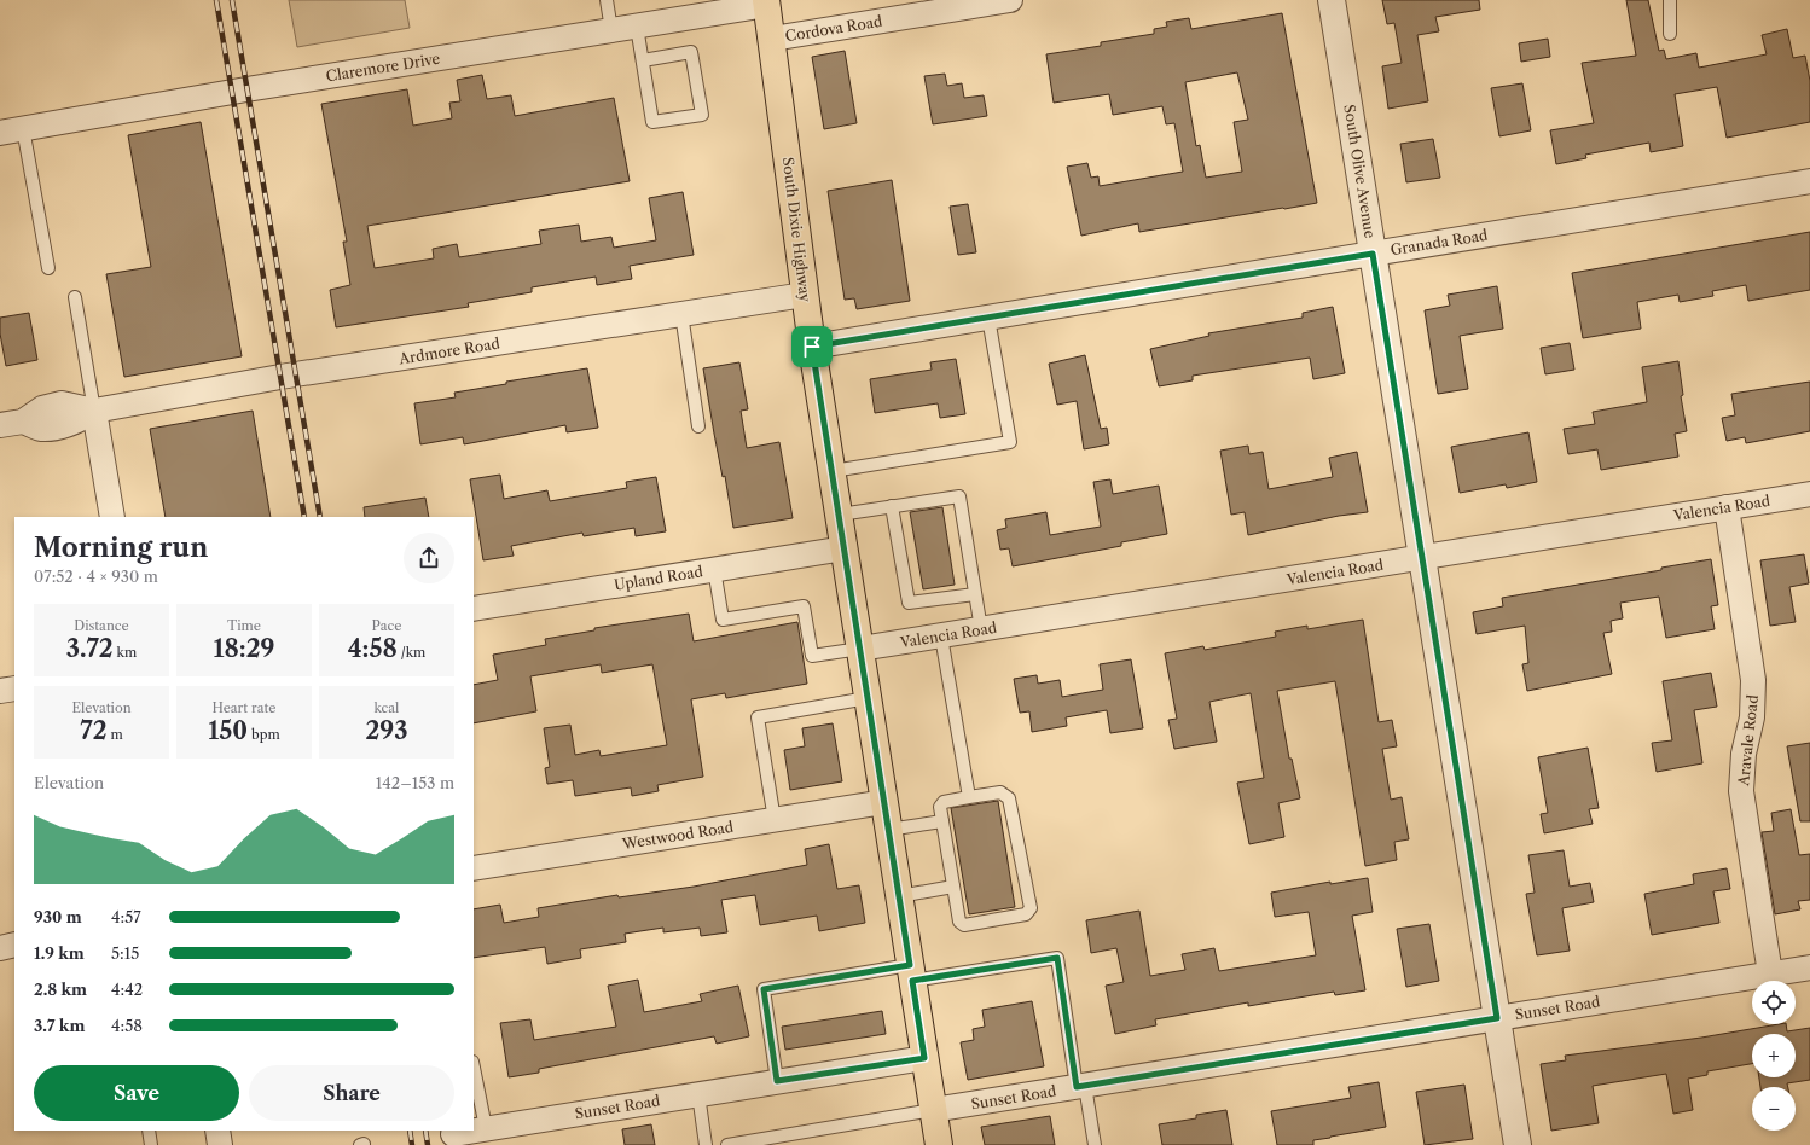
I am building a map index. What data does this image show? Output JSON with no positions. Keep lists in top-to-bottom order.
{
  "streets": {
    "main road": ["South Dixie Highway"],
    "street": [
      "Cordova Road",
      "Claremore Drive",
      "South Olive Avenue",
      "Granada Road",
      "Ardmore Road",
      "Valencia Road",
      "Upland Road",
      "Aravale Road",
      "Westwood Road",
      "Sunset Road"
    ]
  },
  "crossings": [
    ["Cordova Road", "South Dixie Highway"],
    ["Claremore Drive", "South Dixie Highway"],
    ["South Olive Avenue", "Granada Road"],
    ["South Olive Avenue", "Valencia Road"],
    ["South Olive Avenue", "Sunset Road"],
    ["South Dixie Highway", "Granada Road"],
    ["South Dixie Highway", "Ardmore Road"],
    ["South Dixie Highway", "Valencia Road"],
    ["South Dixie Highway", "Upland Road"],
    ["South Dixie Highway", "Westwood Road"],
    ["South Dixie Highway", "Sunset Road"],
    ["Valencia Road", "Aravale Road"],
    ["Aravale Road", "Sunset Road"]
  ],
  "page": {
    "heading": ["Morning run", "07:52 · 4 × 930 m"],
    "stats": [
      ["Distance", "3.72 km"],
      ["Time", "18:29"],
      ["Pace", "4:58 /km"],
      ["Elevation", "72 m"],
      ["Heart rate", "150 bpm"],
      ["kcal", "293"]
    ],
    "chart": ["Elevation", "142–153 m"],
    "list": [
      {
        "name": "930 m",
        "note": "4:57"
      },
      {
        "name": "1.9 km",
        "note": "5:15"
      },
      {
        "name": "2.8 km",
        "note": "4:42"
      },
      {
        "name": "3.7 km",
        "note": "4:58"
      }
    ],
    "map_buttons": ["+", "−"],
    "buttons": ["Save", "Share"]
  }
}
